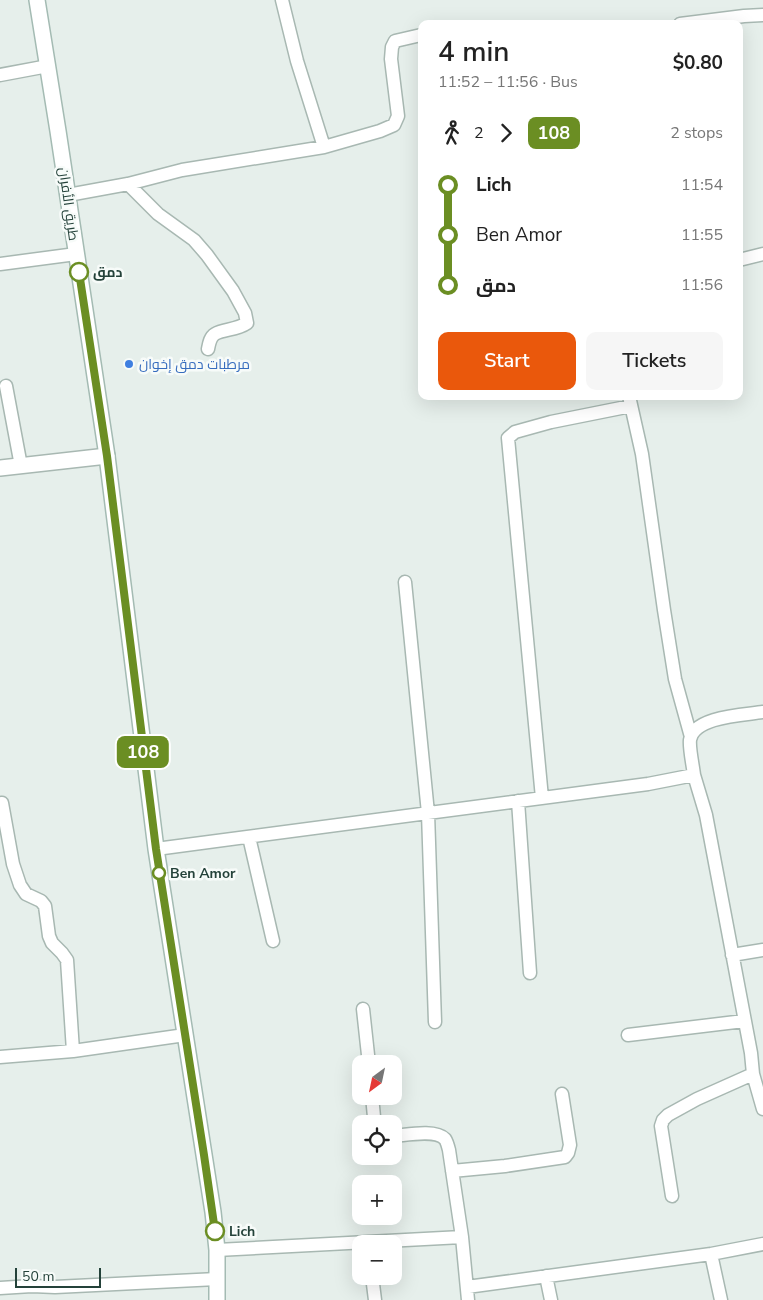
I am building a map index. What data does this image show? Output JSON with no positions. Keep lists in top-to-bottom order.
{
  "streets": {
    "main road": ["طريق الأفران"]
  },
  "places": [
    "دمق",
    "مرطبات دمق إخوان",
    "Ben Amor",
    "Lich"
  ],
  "lines": ["bus line 108"],
  "scale_bar": "50 m",
  "north": "bottom left",
  "page": {
    "on_map": "108",
    "heading": ["4 min", "11:52 – 11:56 · Bus", "$0.80"],
    "legs": ["2", "108", "2 stops"],
    "list": [
      {
        "name": "Lich",
        "value": "11:54"
      },
      {
        "name": "Ben Amor",
        "value": "11:55"
      },
      {
        "name": "دمق",
        "value": "11:56"
      }
    ],
    "buttons": ["Start", "Tickets"],
    "map_buttons": ["+", "−"],
    "scale": "50 m"
  }
}
